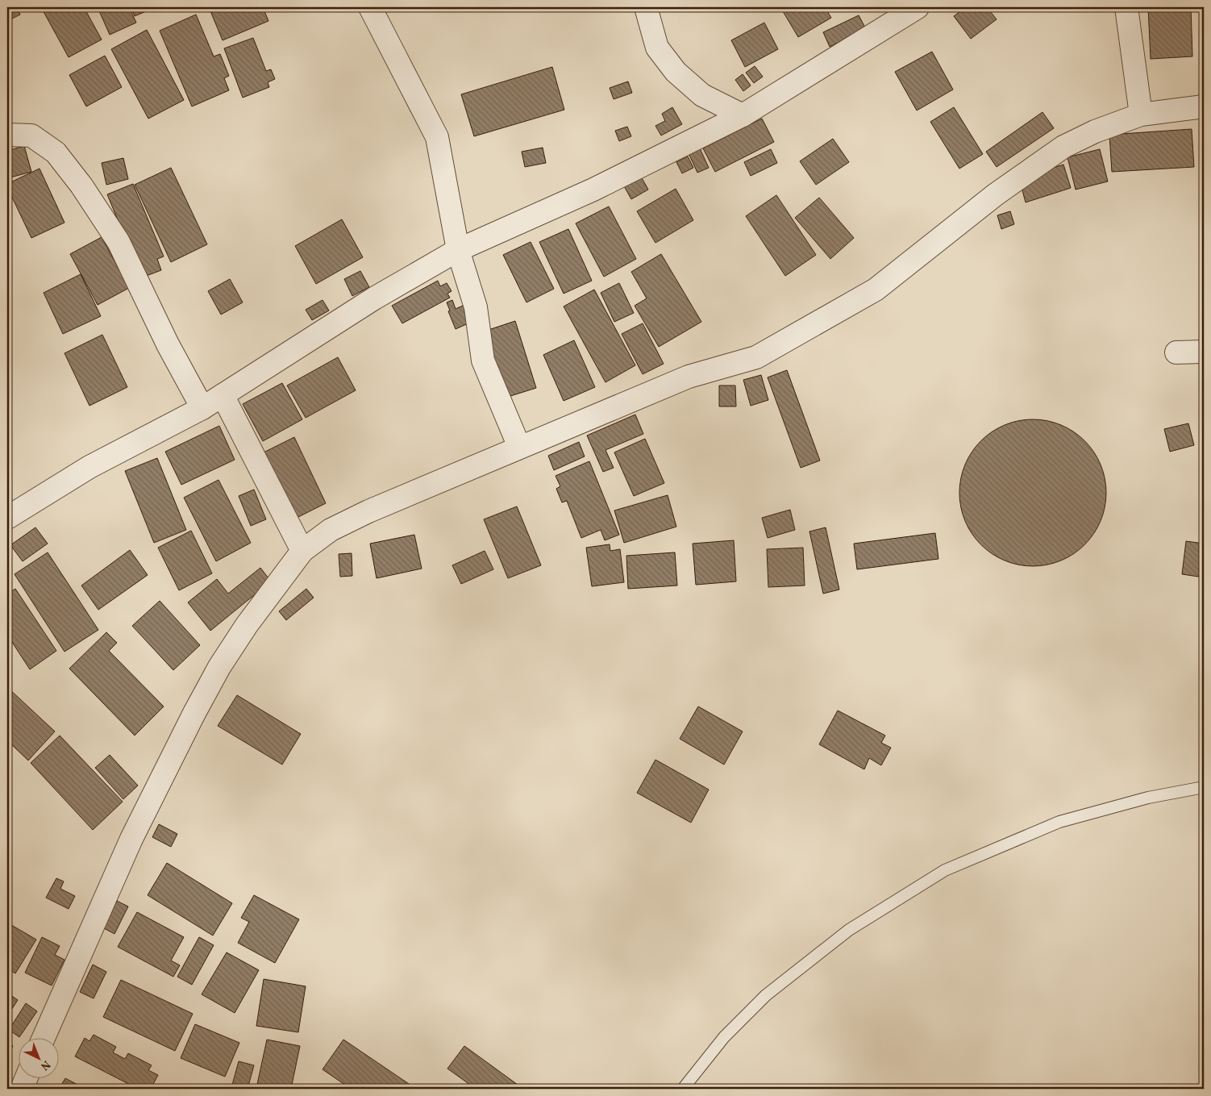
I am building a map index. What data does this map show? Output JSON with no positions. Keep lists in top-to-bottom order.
{
  "north": "bottom right"
}
